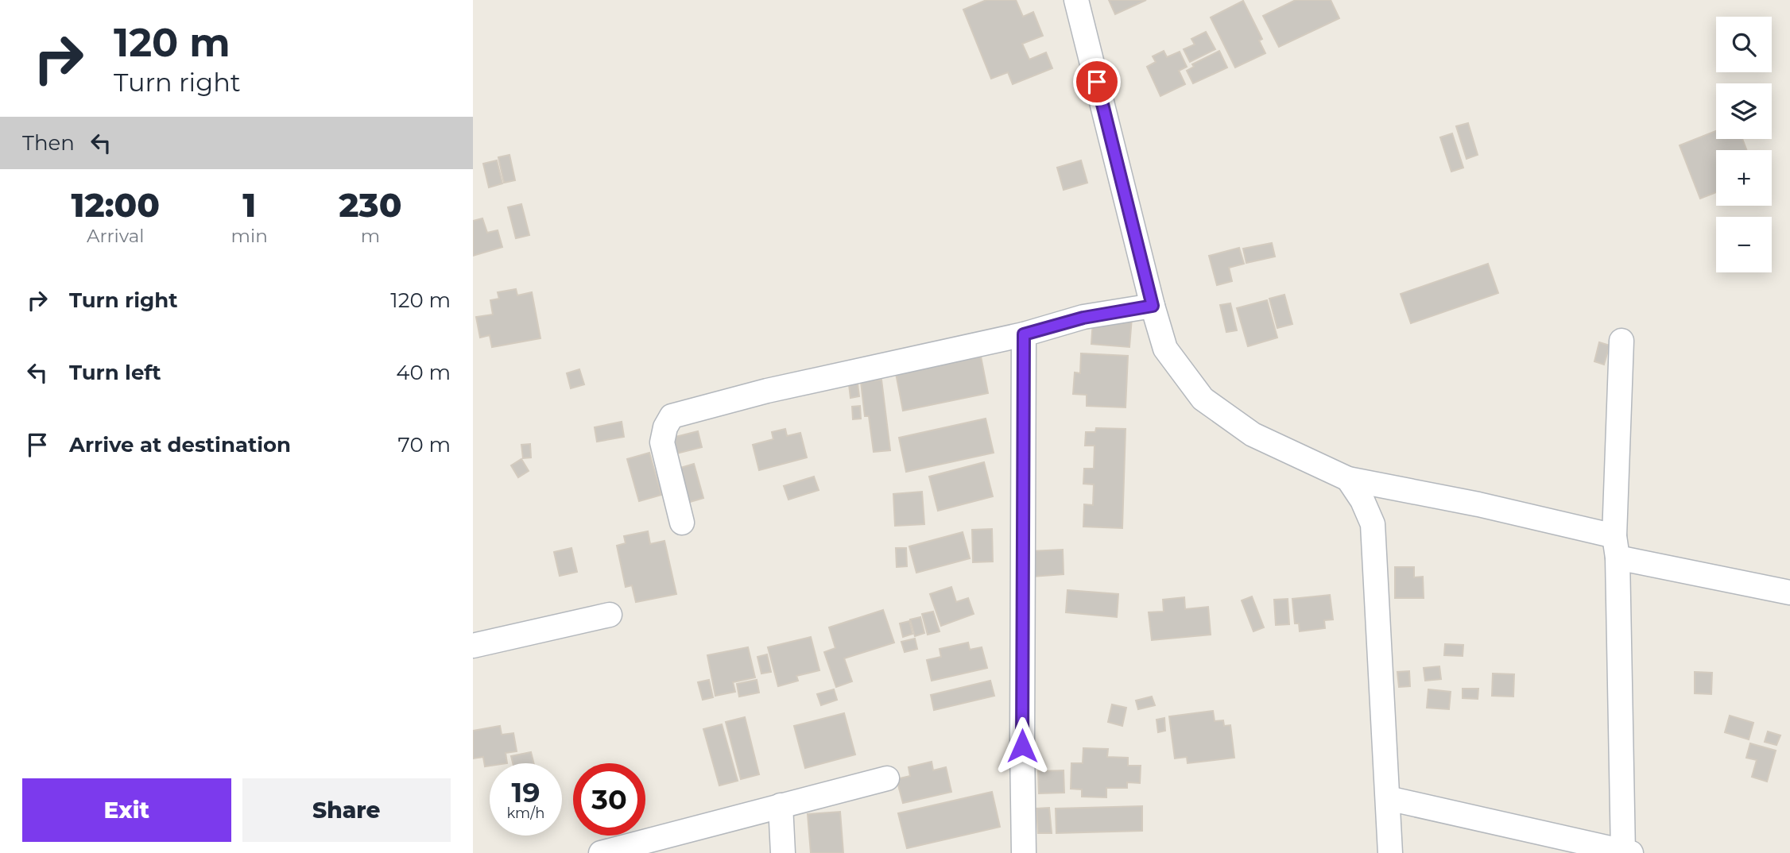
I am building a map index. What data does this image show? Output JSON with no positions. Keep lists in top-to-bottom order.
{
  "page": {
    "turn": ["120 m", "Turn right"],
    "map_buttons": ["+", "−"],
    "then": "Then",
    "eta": [
      "12:00",
      "Arrival",
      "1",
      "min",
      "230",
      "m"
    ],
    "list": [
      {
        "name": "Turn right",
        "value": "120 m"
      },
      {
        "name": "Turn left",
        "value": "40 m"
      },
      {
        "name": "Arrive at destination",
        "value": "70 m"
      }
    ],
    "speed": "19 km/h",
    "limit": "30",
    "buttons": ["Exit", "Share"]
  }
}
